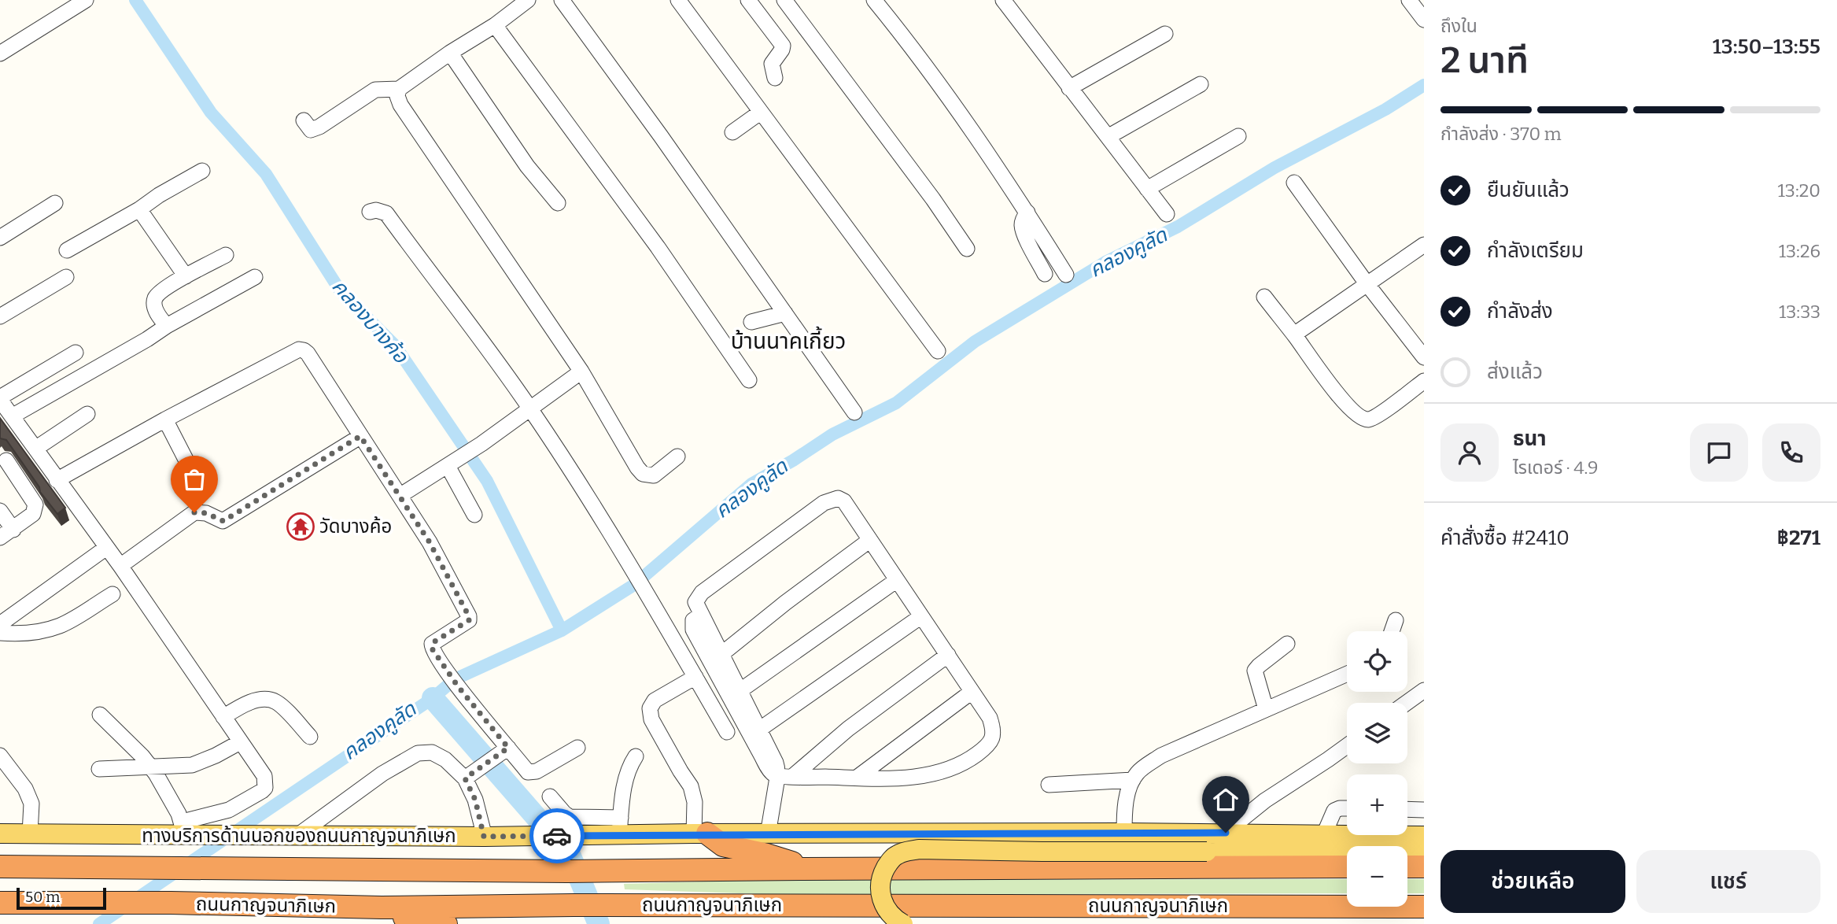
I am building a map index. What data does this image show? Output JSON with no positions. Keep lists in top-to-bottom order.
{
  "streets": {
    "highway": ["ถนนกาญจนาภิเษก"],
    "main road": ["ทางบริการด้านนอกของถนนกาญจนาภิเษก"]
  },
  "districts": ["บ้านนาคเกี้ยว"],
  "water": ["คลองคูลัด", "คลองบางค้อ"],
  "places": {
    "temple": ["วัดบางค้อ"]
  },
  "scale_bar": "50 m",
  "page": {
    "heading": ["2 นาที", "ถึงใน", "13:50–13:55"],
    "panel": [
      "ธนา",
      "ไรเดอร์ · 4.9",
      "คำสั่งซื้อ #2410",
      "฿271"
    ],
    "bar": "กำลังส่ง · 370 m",
    "list": [
      ["ยืนยันแล้ว", "13:20"],
      ["กำลังเตรียม", "13:26"],
      ["กำลังส่ง", "13:33"],
      "ส่งแล้ว"
    ],
    "map_buttons": ["+", "−"],
    "buttons": ["ช่วยเหลือ", "แชร์"],
    "scale": "50 m"
  }
}
